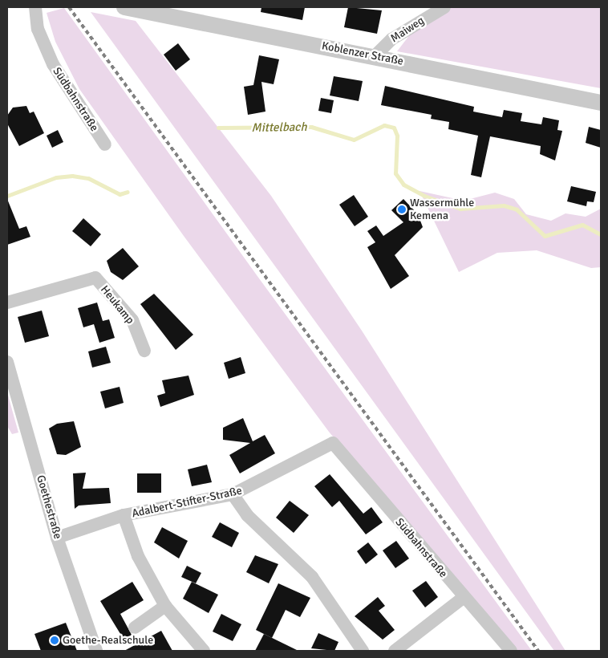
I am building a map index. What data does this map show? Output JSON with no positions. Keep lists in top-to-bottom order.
{
  "streets": {
    "street": [
      "Maiweg",
      "Koblenzer Straße",
      "Südbahnstraße",
      "Heukamp",
      "Adalbert-Stifter-Straße",
      "Goethestraße"
    ]
  },
  "crossings": [
    ["Maiweg", "Koblenzer Straße"],
    ["Südbahnstraße", "Adalbert-Stifter-Straße"],
    ["Adalbert-Stifter-Straße", "Goethestraße"]
  ],
  "water": ["Mittelbach"],
  "places": ["Wassermühle Kemena", "Goethe-Realschule"]
}
